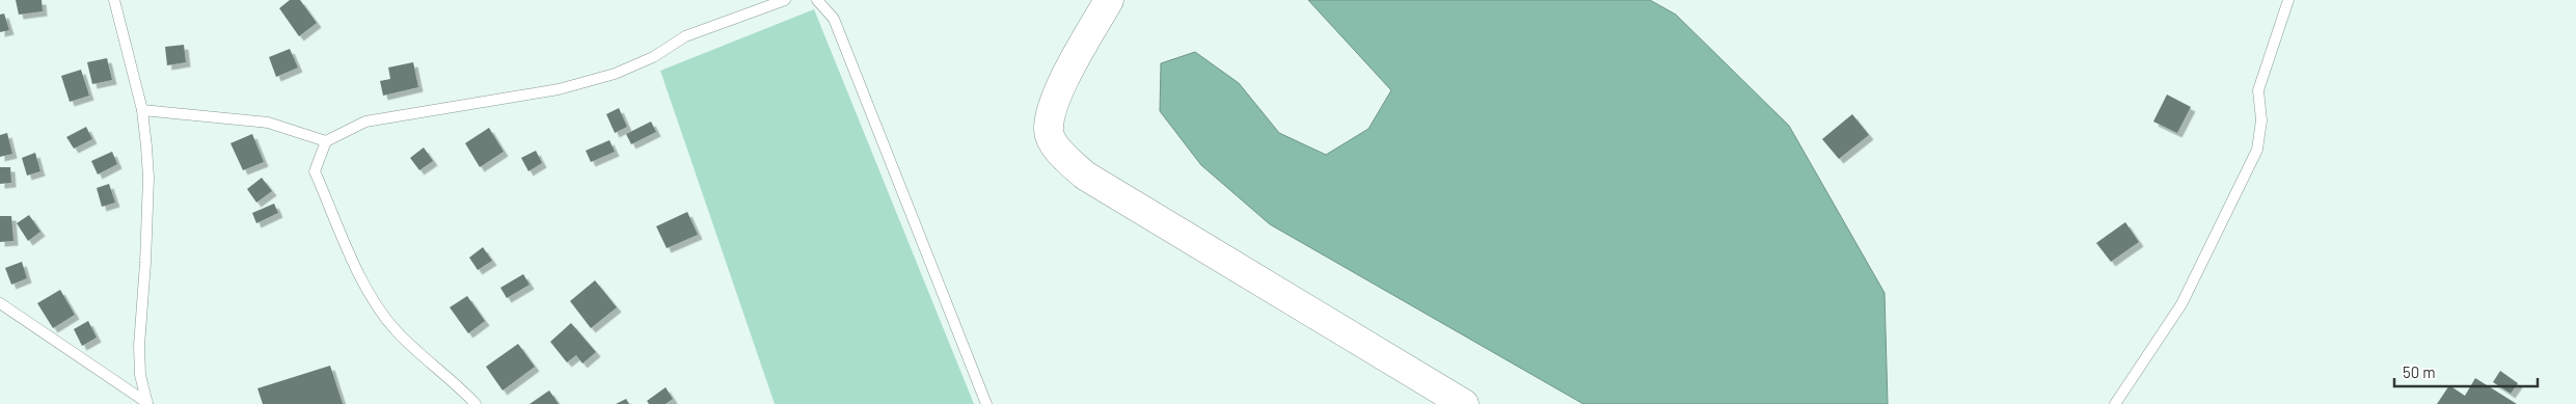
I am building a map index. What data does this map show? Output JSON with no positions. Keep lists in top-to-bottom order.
{
  "scale_bar": "50 m"
}
